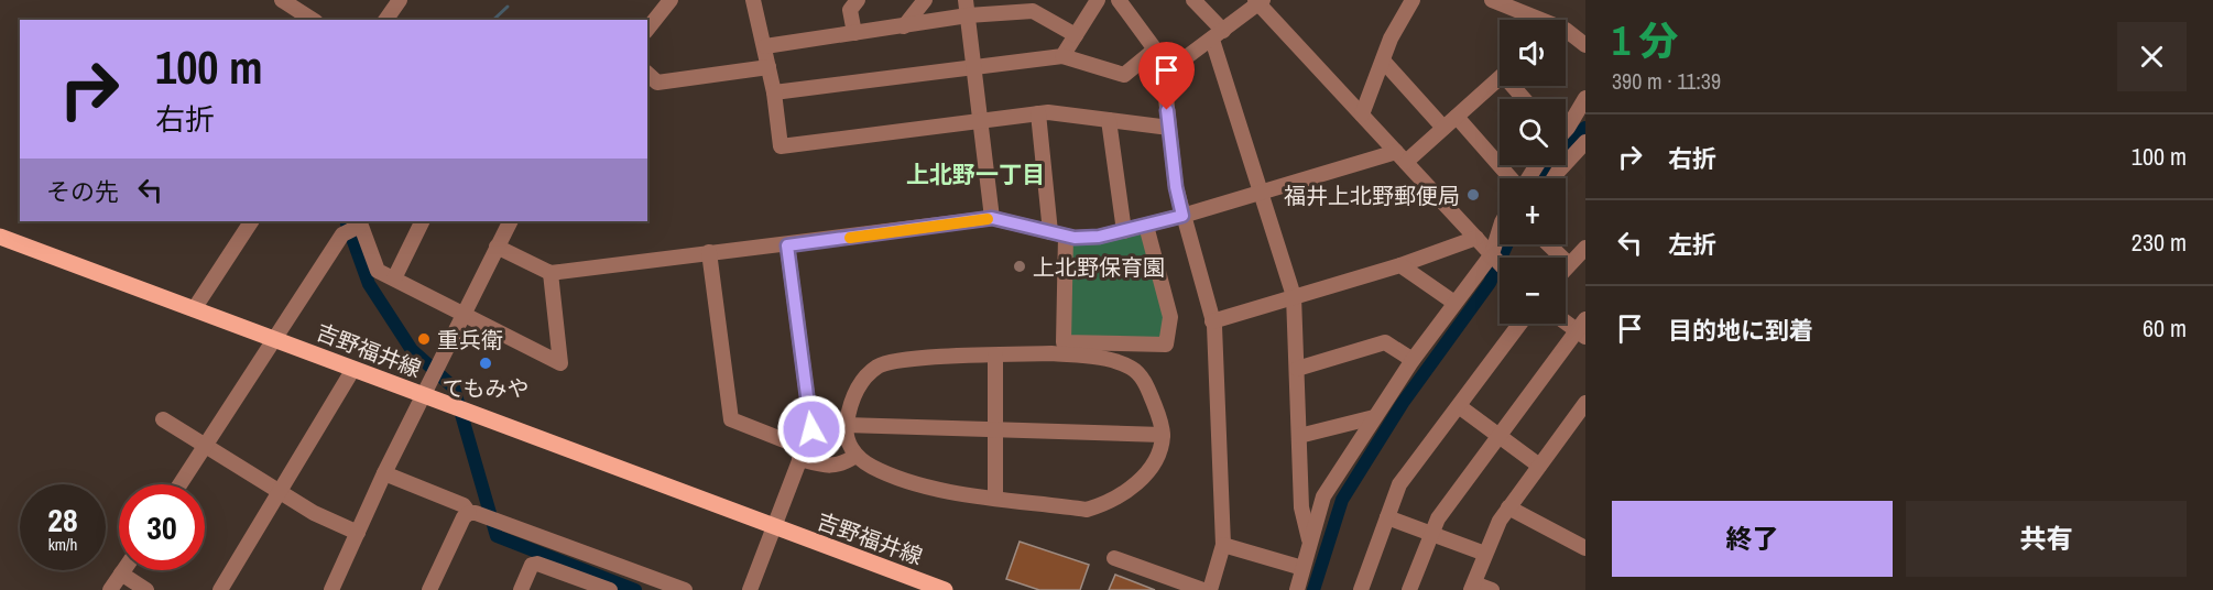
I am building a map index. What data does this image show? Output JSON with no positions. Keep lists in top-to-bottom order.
{
  "streets": {
    "main road": ["吉野福井線"]
  },
  "districts": ["上北野一丁目"],
  "places": [
    "福井上北野郵便局",
    "上北野保育園",
    "重兵衛",
    "てもみや"
  ],
  "page": {
    "heading": ["1 分", "390 m · 11:39"],
    "map_buttons": ["+", "−"],
    "turn": ["100 m", "右折"],
    "list": [
      {
        "name": "右折",
        "value": "100 m"
      },
      {
        "name": "左折",
        "value": "230 m"
      },
      {
        "name": "目的地に到着",
        "value": "60 m"
      }
    ],
    "then": "その先",
    "speed": "28 km/h",
    "limit": "30",
    "buttons": ["終了", "共有"]
  }
}
